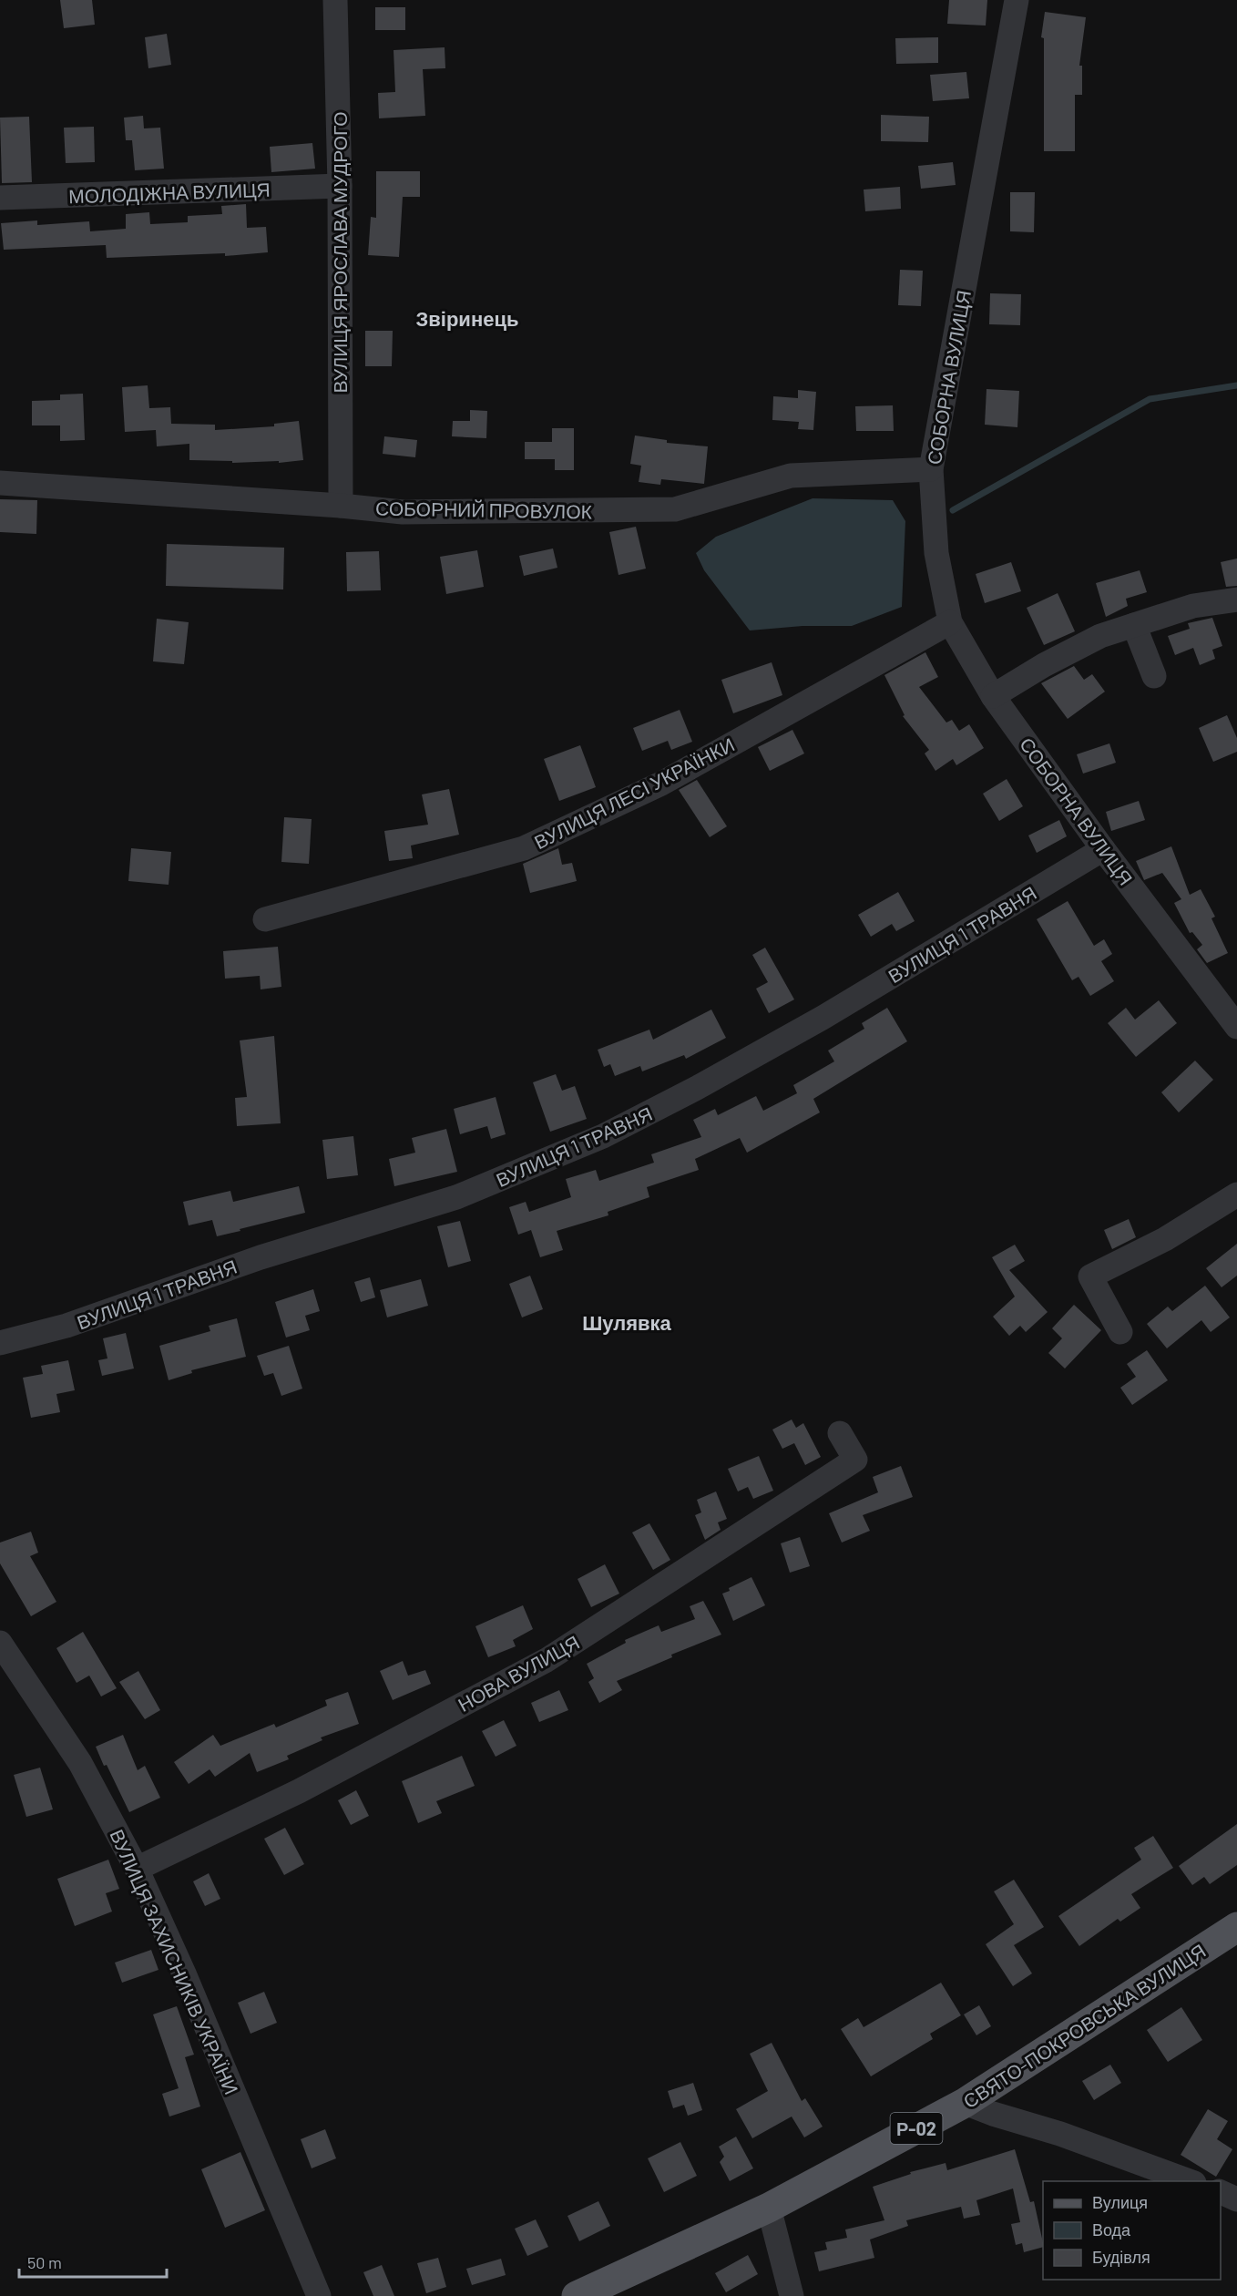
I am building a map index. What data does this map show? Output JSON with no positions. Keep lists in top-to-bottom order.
{
  "streets": {
    "main road": ["СВЯТО-ПОКРОВСЬКА ВУЛИЦЯ", "Р-02"],
    "street": [
      "МОЛОДІЖНА ВУЛИЦЯ",
      "ВУЛИЦЯ ЯРОСЛАВА МУДРОГО",
      "СОБОРНА ВУЛИЦЯ",
      "СОБОРНИЙ ПРОВУЛОК",
      "ВУЛИЦЯ ЛЕСІ УКРАЇНКИ",
      "ВУЛИЦЯ 1 ТРАВНЯ",
      "НОВА ВУЛИЦЯ",
      "ВУЛИЦЯ ЗАХИСНИКІВ УКРАЇНИ"
    ]
  },
  "crossings": [
    ["МОЛОДІЖНА ВУЛИЦЯ", "ВУЛИЦЯ ЯРОСЛАВА МУДРОГО"],
    ["ВУЛИЦЯ ЯРОСЛАВА МУДРОГО", "СОБОРНИЙ ПРОВУЛОК"],
    ["СОБОРНА ВУЛИЦЯ", "СОБОРНИЙ ПРОВУЛОК"],
    ["СОБОРНА ВУЛИЦЯ", "ВУЛИЦЯ ЛЕСІ УКРАЇНКИ"],
    ["СОБОРНА ВУЛИЦЯ", "ВУЛИЦЯ 1 ТРАВНЯ"],
    ["НОВА ВУЛИЦЯ", "ВУЛИЦЯ ЗАХИСНИКІВ УКРАЇНИ"]
  ],
  "districts": ["Звіринець", "Шулявка"],
  "legend": ["Вулиця", "Вода", "Будівля"],
  "scale_bar": "50 m"
}
